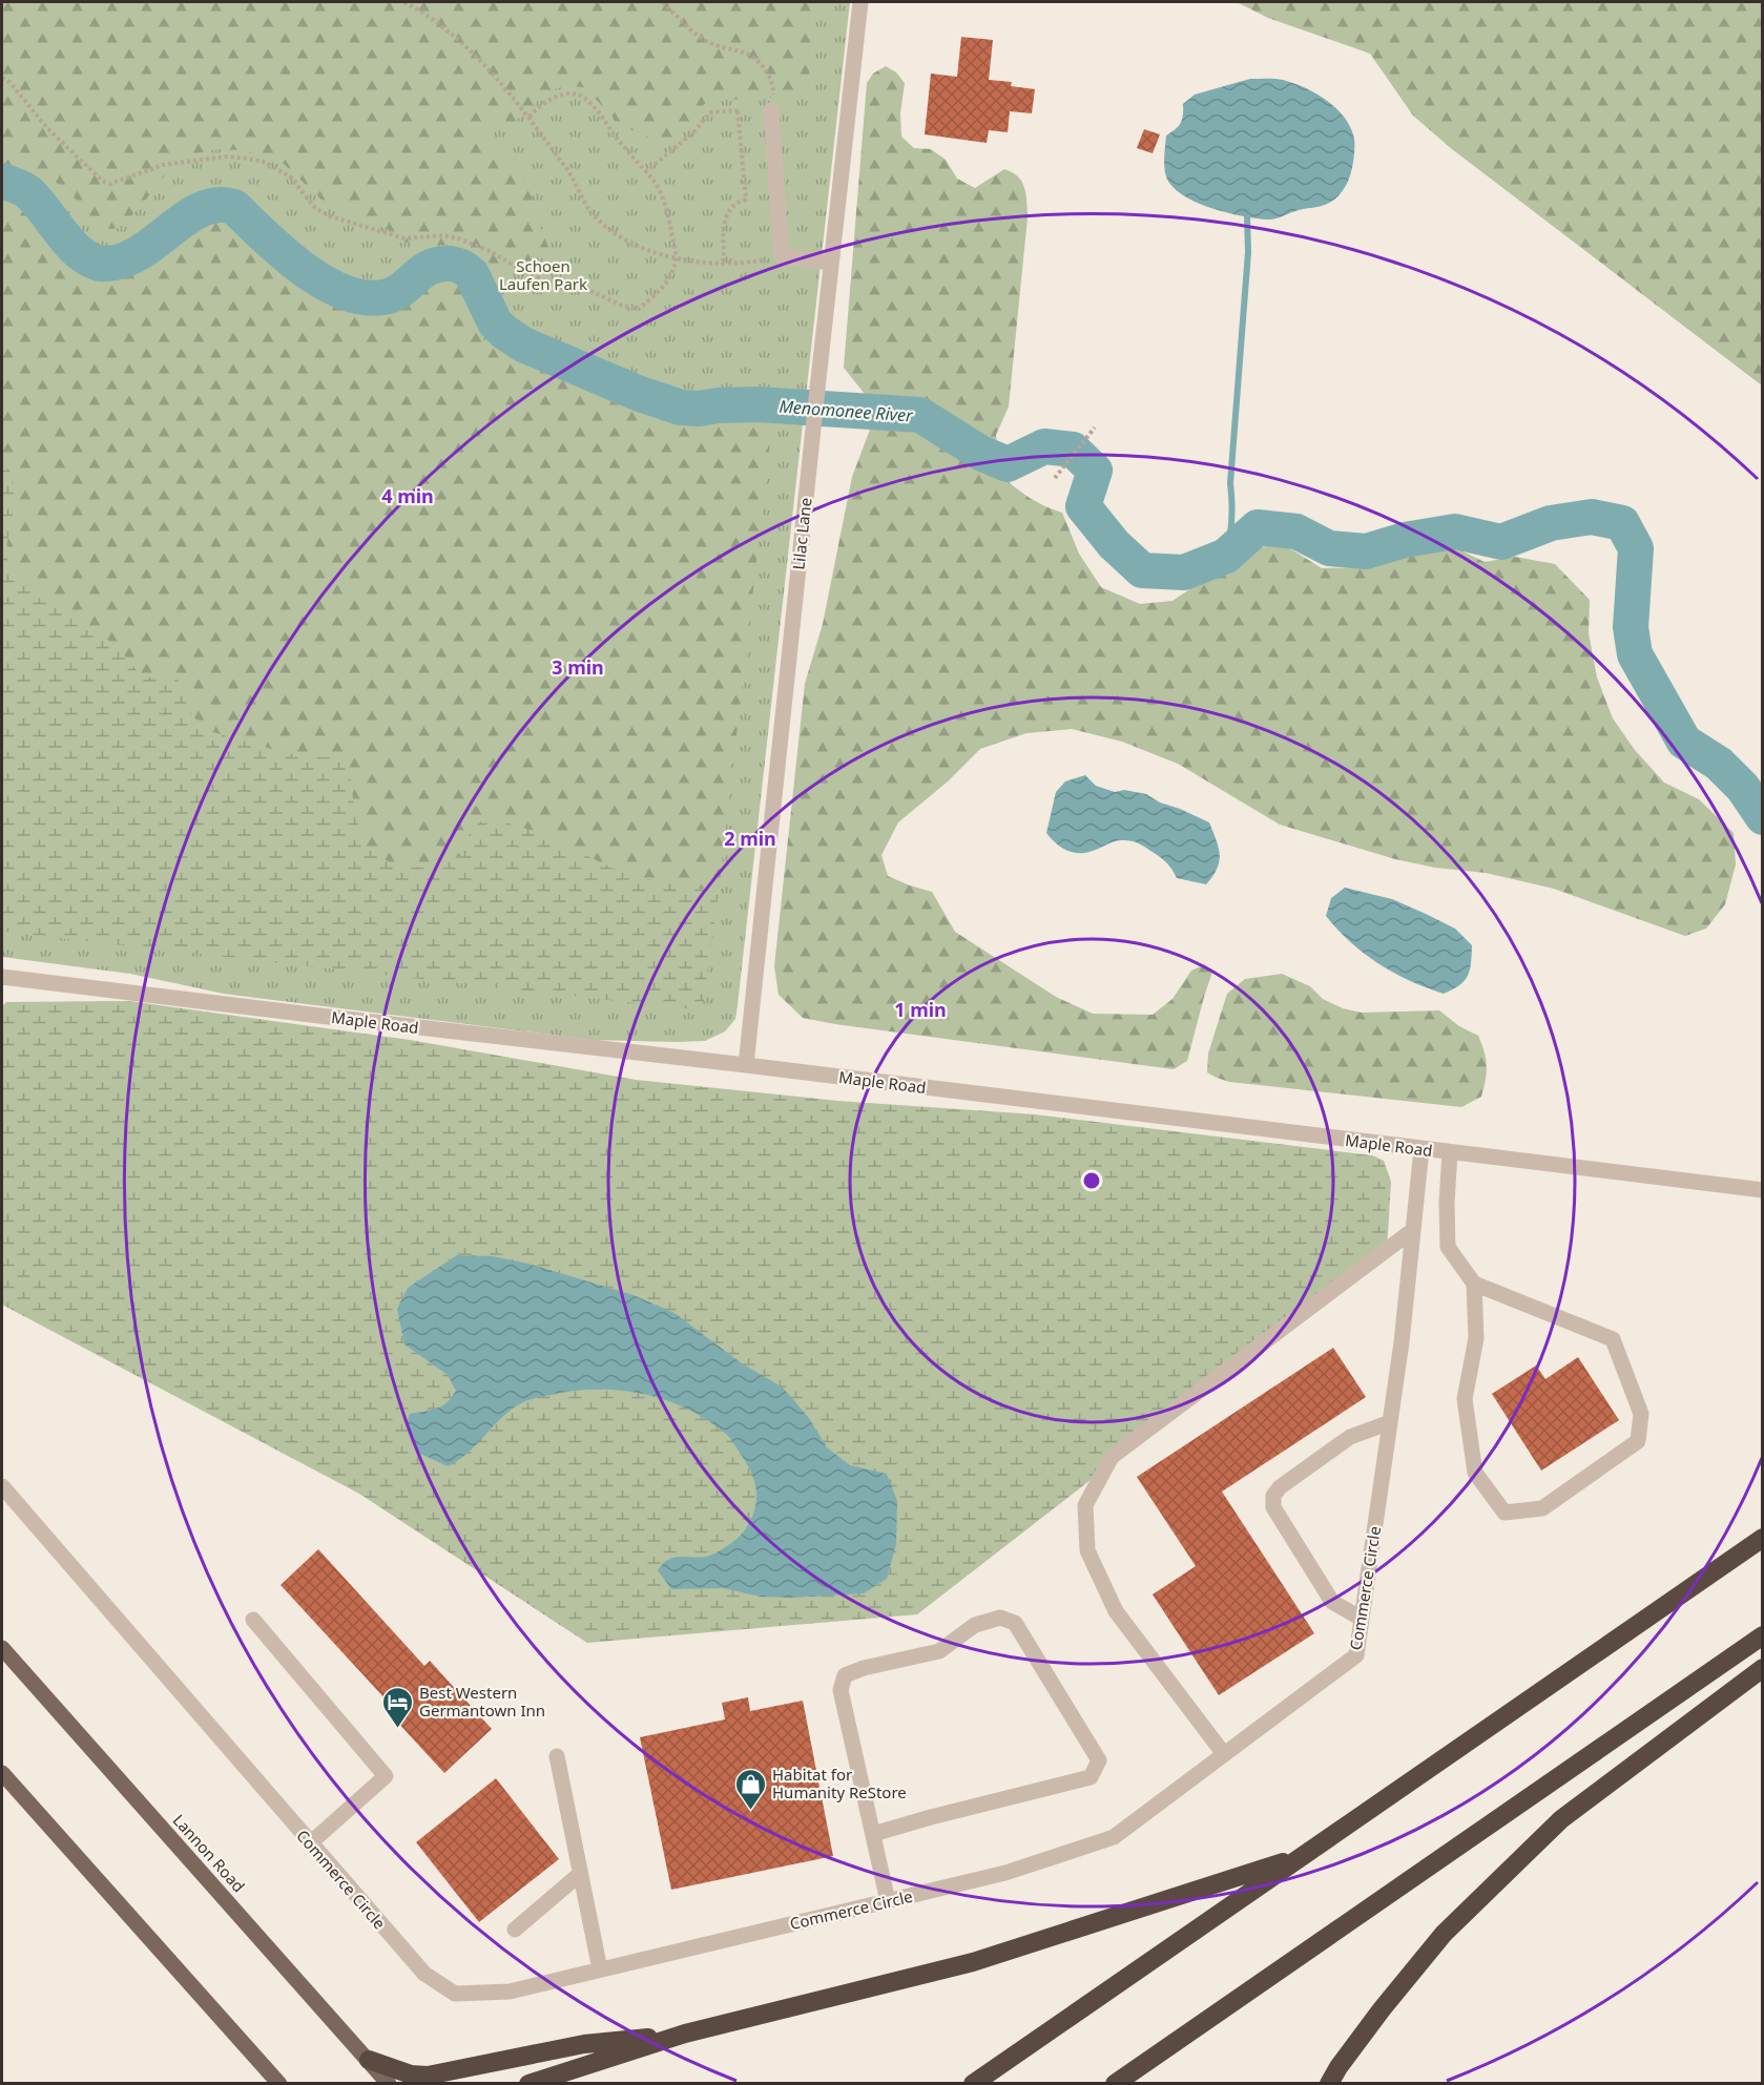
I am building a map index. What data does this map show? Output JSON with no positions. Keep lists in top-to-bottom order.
{
  "streets": {
    "main road": ["Lannon Road"],
    "street": ["Lilac Lane", "Maple Road", "Commerce Circle"]
  },
  "crossings": [
    ["Lilac Lane", "Maple Road"],
    ["Maple Road", "Commerce Circle"]
  ],
  "water": ["Menomonee River"],
  "parks": ["Schoen Laufen Park"],
  "places": {
    "hotel": ["Best Western Germantown Inn"],
    "shop": ["Habitat for Humanity ReStore"]
  },
  "rings": [
    "4 min",
    "3 min",
    "2 min",
    "1 min"
  ]
}
